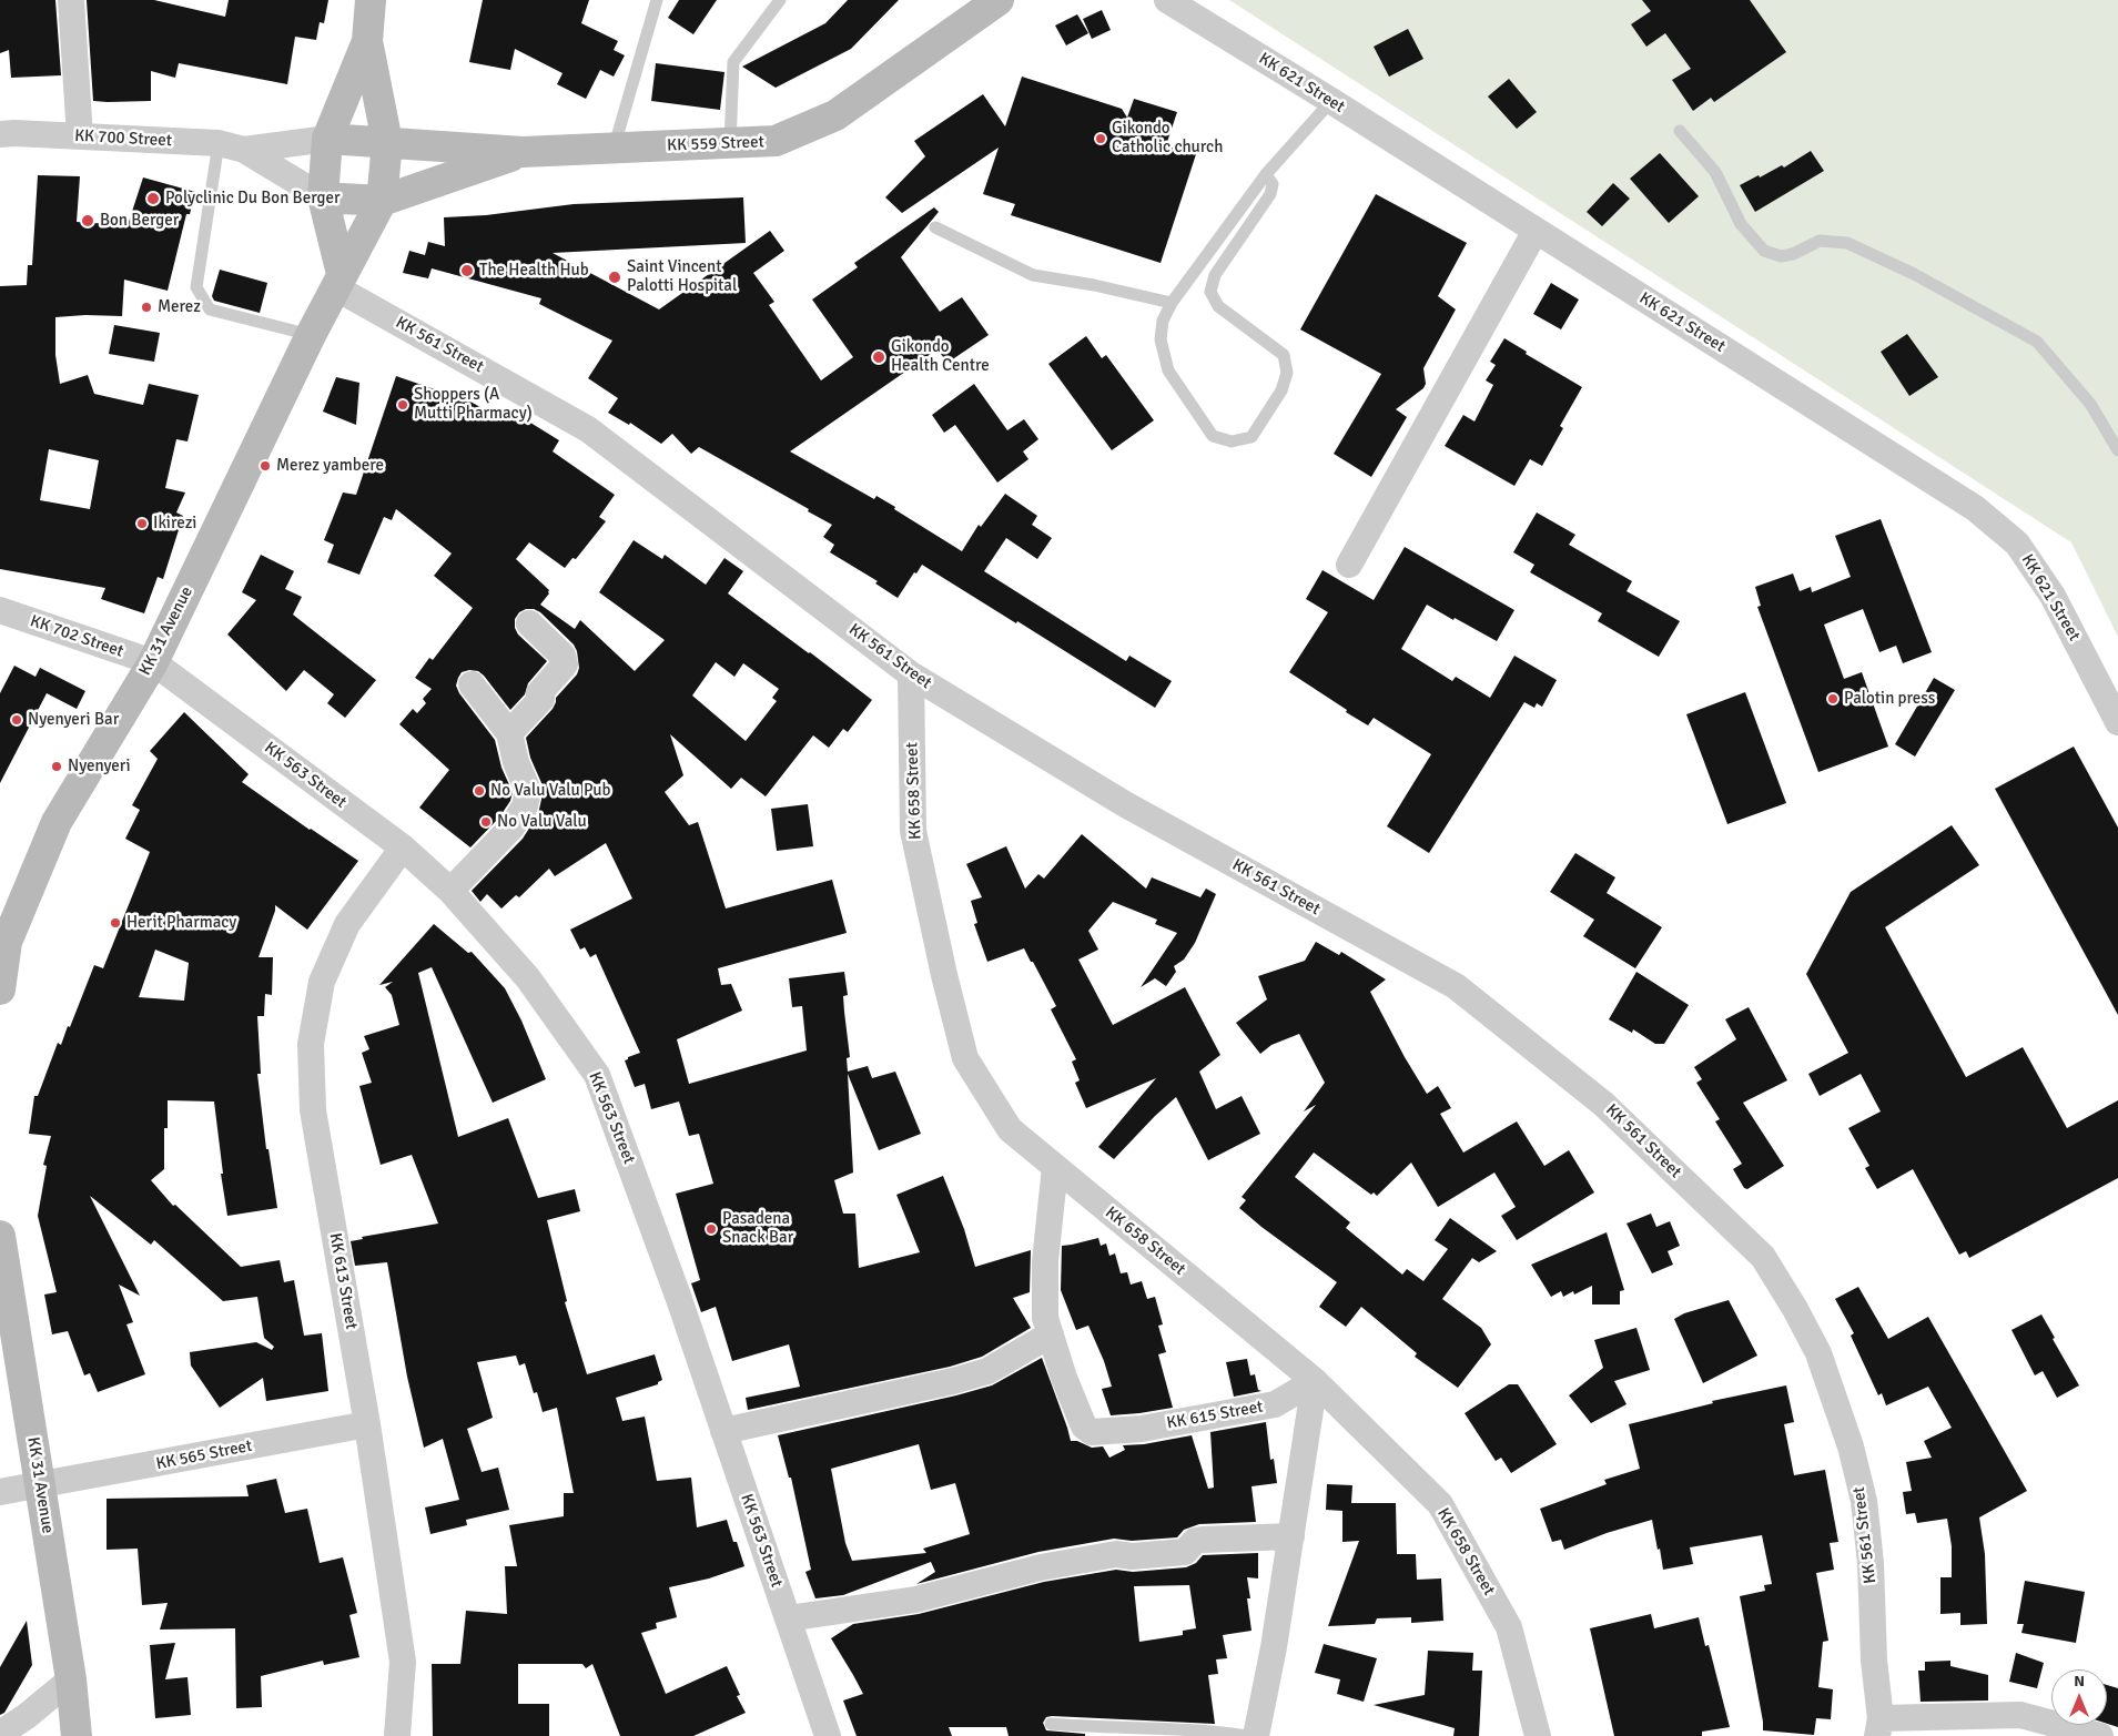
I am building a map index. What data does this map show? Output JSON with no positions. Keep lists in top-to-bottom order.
{
  "streets": {
    "main road": ["KK 559 Street", "KK 31 Avenue"],
    "street": [
      "KK 621 Street",
      "KK 700 Street",
      "KK 561 Street",
      "KK 702 Street",
      "KK 563 Street",
      "KK 658 Street",
      "KK 613 Street",
      "KK 615 Street",
      "KK 565 Street"
    ]
  },
  "crossings": [
    ["KK 700 Street", "KK 559 Street"],
    ["KK 700 Street", "KK 31 Avenue"],
    ["KK 559 Street", "KK 31 Avenue"],
    ["KK 561 Street", "KK 31 Avenue"],
    ["KK 561 Street", "KK 658 Street"],
    ["KK 31 Avenue", "KK 702 Street"],
    ["KK 31 Avenue", "KK 563 Street"],
    ["KK 31 Avenue", "KK 565 Street"],
    ["KK 702 Street", "KK 563 Street"],
    ["KK 563 Street", "KK 613 Street"],
    ["KK 658 Street", "KK 615 Street"],
    ["KK 613 Street", "KK 565 Street"]
  ],
  "places": [
    "Gikondo Catholic church",
    "Polyclinic Du Bon Berger",
    "Bon Berger",
    "The Health Hub",
    "Saint Vincent Palotti Hospital",
    "Merez",
    "Gikondo Health Centre",
    "Shoppers (A Mutti Pharmacy)",
    "Merez yambere",
    "Ikirezi",
    "Palotin press",
    "Nyenyeri Bar",
    "Nyenyeri",
    "No Valu Valu Pub",
    "No Valu Valu",
    "Herit Pharmacy",
    "Pasadena Snack Bar"
  ],
  "north": "top"
}
